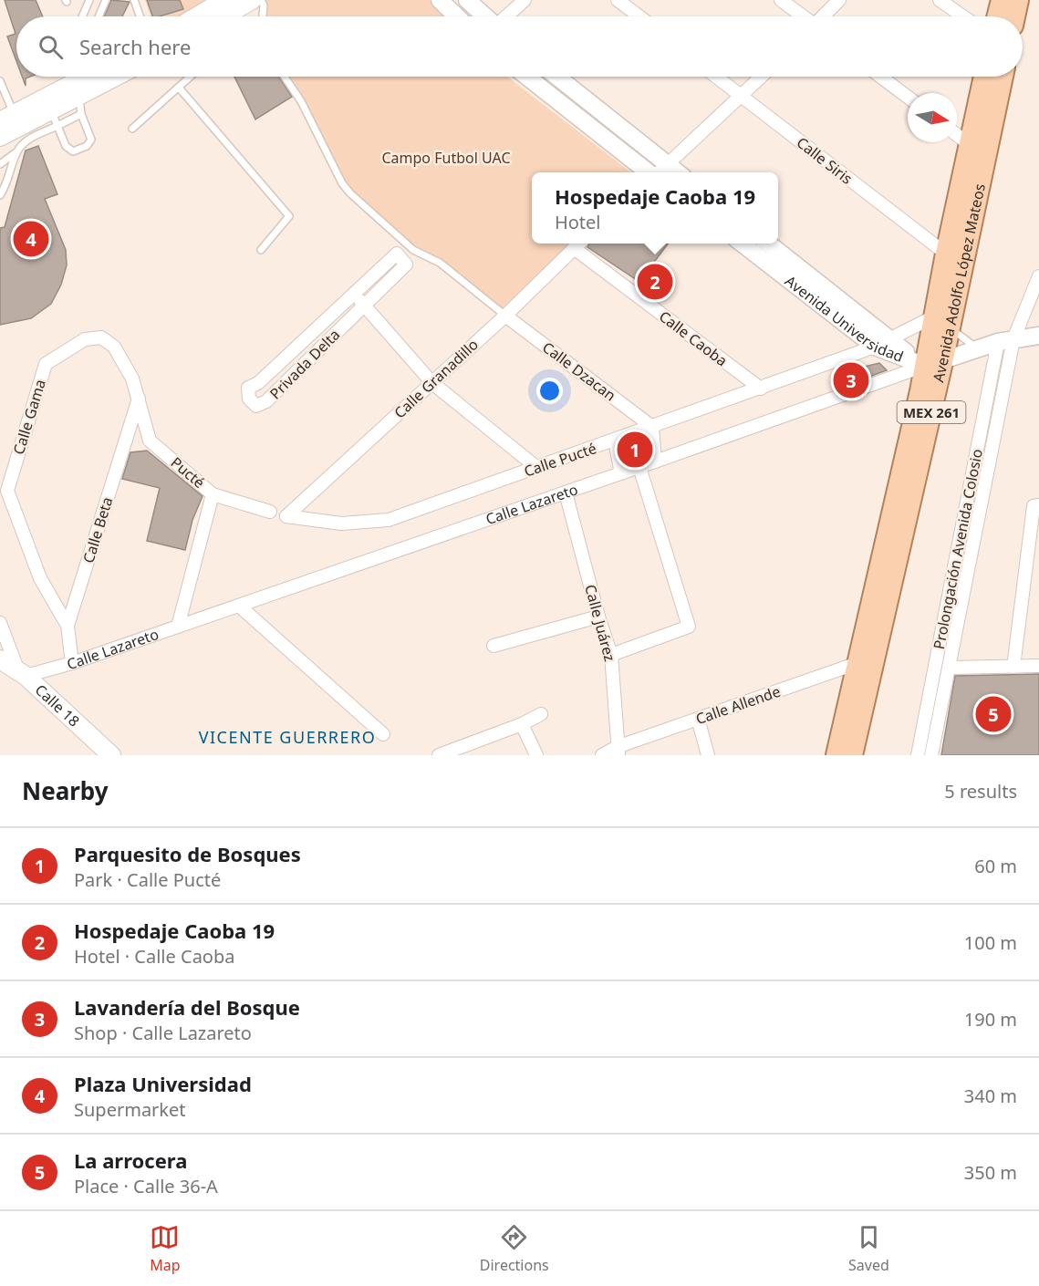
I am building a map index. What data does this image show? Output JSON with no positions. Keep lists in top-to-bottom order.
{
  "streets": {
    "main road": ["Avenida Adolfo López Mateos", "MEX 261", "Calle 18"],
    "street": [
      "Calle Siris",
      "Avenida Universidad",
      "Calle Caoba",
      "Privada Delta",
      "Calle Dzacan",
      "Calle Granadillo",
      "Calle Gama",
      "Calle Pucté",
      "Pucté",
      "Calle Lazareto",
      "Calle Beta",
      "Prolongación Avenida Colosio",
      "Calle Juárez",
      "Calle Allende"
    ]
  },
  "crossings": [
    ["Calle Siris", "Avenida Adolfo López Mateos"],
    ["Avenida Adolfo López Mateos", "Avenida Universidad"],
    ["Avenida Adolfo López Mateos", "Calle Pucté"],
    ["Avenida Adolfo López Mateos", "Calle Lazareto"],
    ["Avenida Adolfo López Mateos", "Calle Allende"],
    ["Avenida Universidad", "Calle Pucté"],
    ["Avenida Universidad", "Calle Lazareto"],
    ["Calle Caoba", "Calle Granadillo"],
    ["Calle Caoba", "Calle Pucté"],
    ["Calle Dzacan", "Calle Granadillo"],
    ["Calle Dzacan", "Calle Pucté"],
    ["Calle Granadillo", "Calle Pucté"],
    ["Calle Gama", "Pucté"],
    ["Calle Gama", "Calle Beta"],
    ["Pucté", "Calle Beta"],
    ["Calle Lazareto", "Calle Beta"],
    ["Calle Lazareto", "Prolongación Avenida Colosio"],
    ["Calle Lazareto", "Calle Juárez"],
    ["Calle Lazareto", "Calle 18"],
    ["Calle Juárez", "Calle Allende"]
  ],
  "districts": ["VICENTE GUERRERO"],
  "parks": ["Campo Futbol UAC"],
  "north": "right",
  "page": {
    "search": "Search here",
    "popup": ["Hospedaje Caoba 19", "Hotel"],
    "pins": [
      "4",
      "2",
      "3",
      "1",
      "5"
    ],
    "heading": ["Nearby", "5 results"],
    "list": [
      {
        "mark": "1",
        "name": "Parquesito de Bosques",
        "note": "Park · Calle Pucté",
        "value": "60 m"
      },
      {
        "mark": "2",
        "name": "Hospedaje Caoba 19",
        "note": "Hotel · Calle Caoba",
        "value": "100 m"
      },
      {
        "mark": "3",
        "name": "Lavandería del Bosque",
        "note": "Shop · Calle Lazareto",
        "value": "190 m"
      },
      {
        "mark": "4",
        "name": "Plaza Universidad",
        "note": "Supermarket",
        "value": "340 m"
      },
      {
        "mark": "5",
        "name": "La arrocera",
        "note": "Place · Calle 36-A",
        "value": "350 m"
      }
    ],
    "nav": ["Map", "Directions", "Saved"]
  }
}
